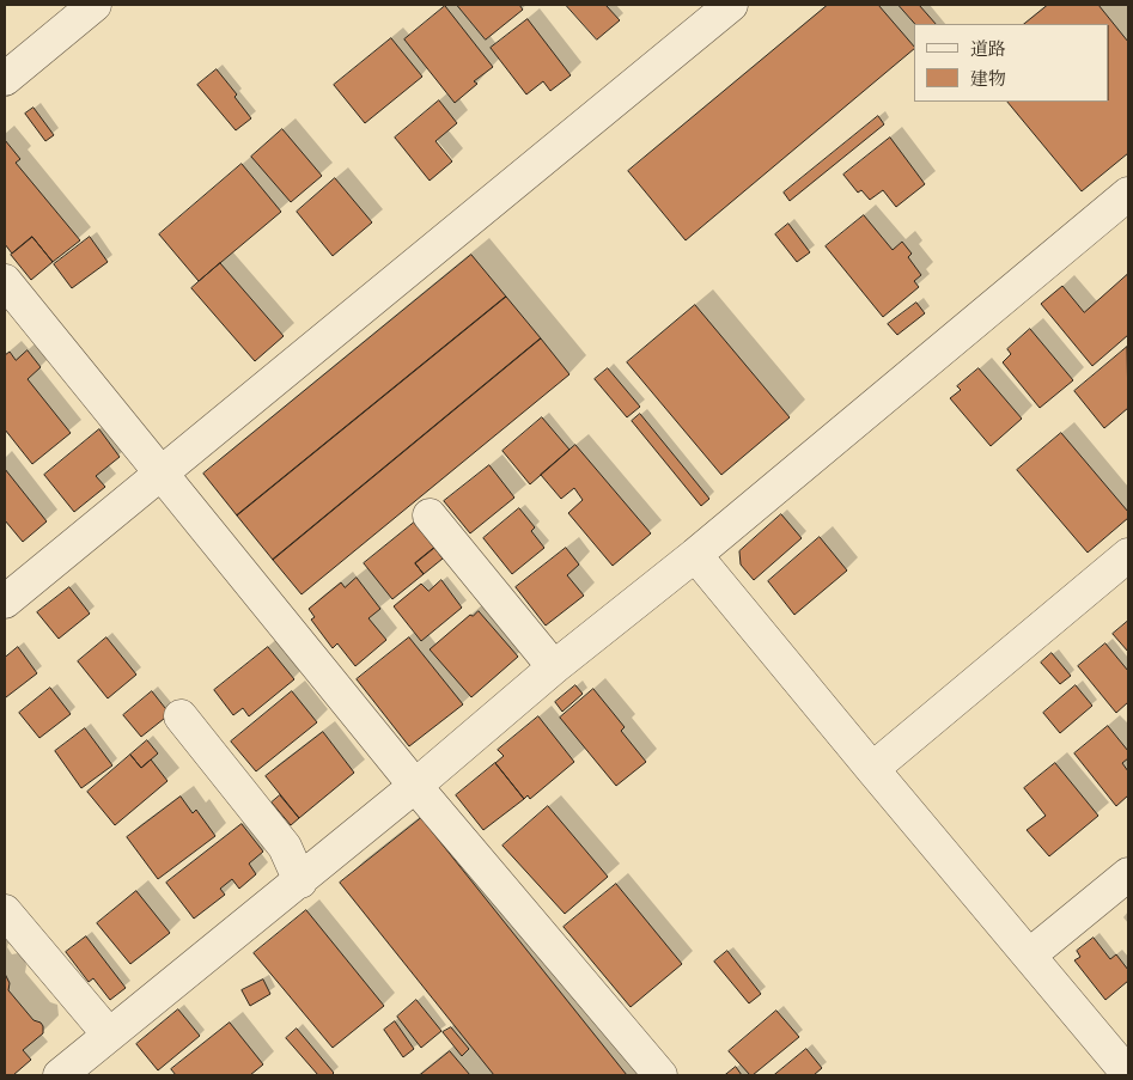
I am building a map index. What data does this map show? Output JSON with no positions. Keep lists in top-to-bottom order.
{
  "legend": ["道路", "建物"]
}
